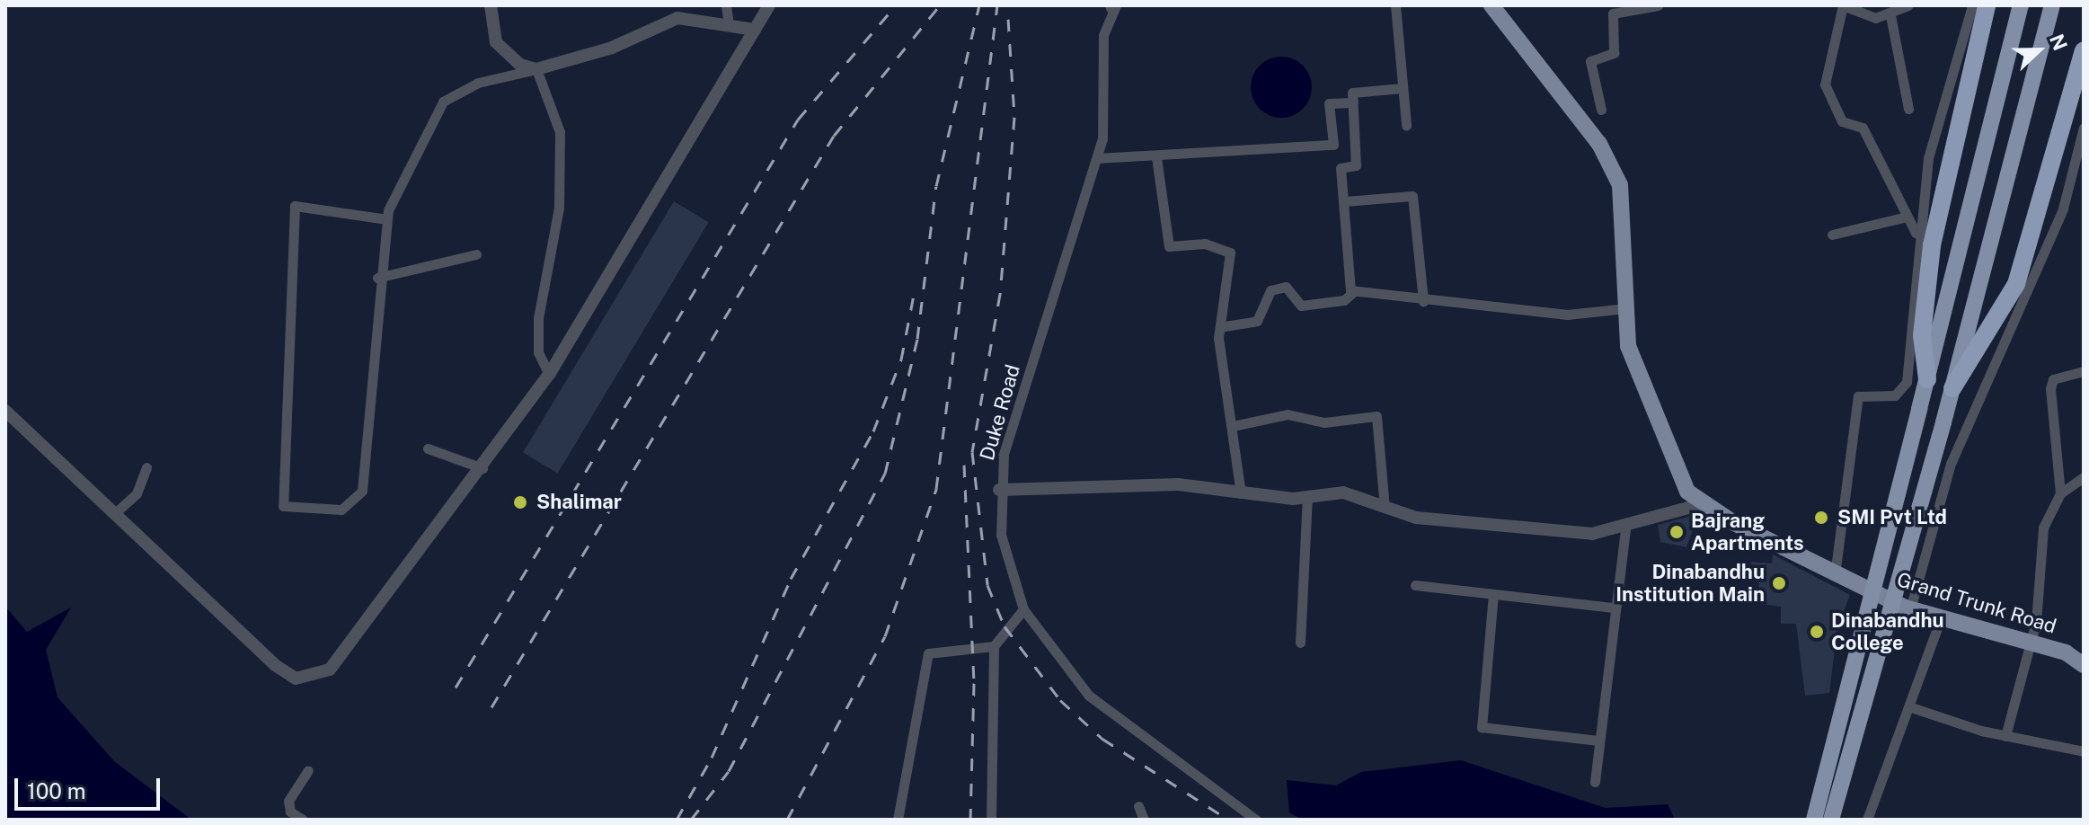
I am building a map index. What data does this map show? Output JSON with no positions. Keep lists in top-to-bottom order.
{
  "streets": {
    "main road": ["Grand Trunk Road"],
    "street": ["Duke Road"]
  },
  "places": [
    "Shalimar",
    "SMI Pvt Ltd",
    "Bajrang Apartments",
    "Dinabandhu Institution Main",
    "Dinabandhu College"
  ],
  "scale_bar": "100 m",
  "north": "right"
}
